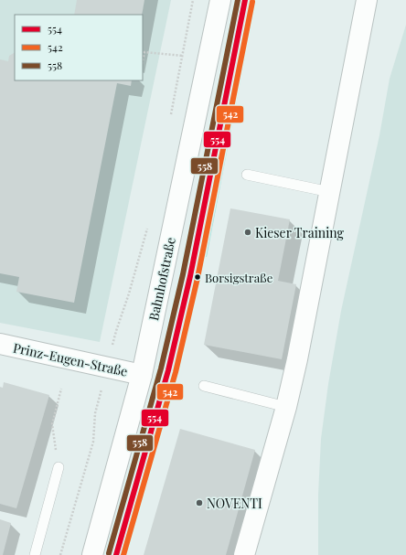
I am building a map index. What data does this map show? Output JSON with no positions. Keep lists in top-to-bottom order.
{
  "streets": {
    "street": ["Bahnhofstraße", "Prinz-Eugen-Straße"]
  },
  "crossings": [
    ["Bahnhofstraße", "Prinz-Eugen-Straße"]
  ],
  "places": ["Kieser Training", "Borsigstraße", "NOVENTI"],
  "lines": ["transit line 554", "transit line 558", "transit line 542"],
  "legend": ["554", "542", "558"]
}
